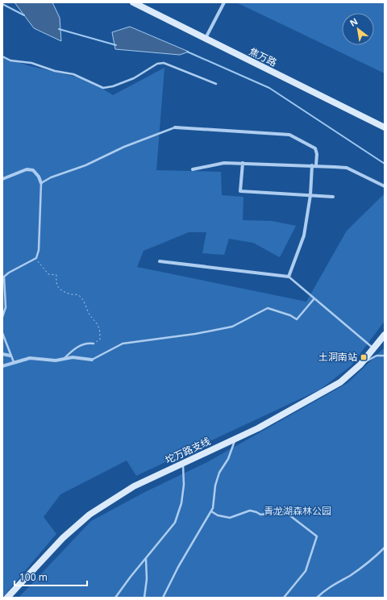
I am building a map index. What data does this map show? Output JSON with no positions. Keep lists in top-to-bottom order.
{
  "streets": {
    "main road": ["焦万路", "坨万路支线"]
  },
  "parks": ["青龙湖森林公园"],
  "places": {
    "transit": ["土洞南站"]
  },
  "scale_bar": "100 m",
  "north": "top left"
}
